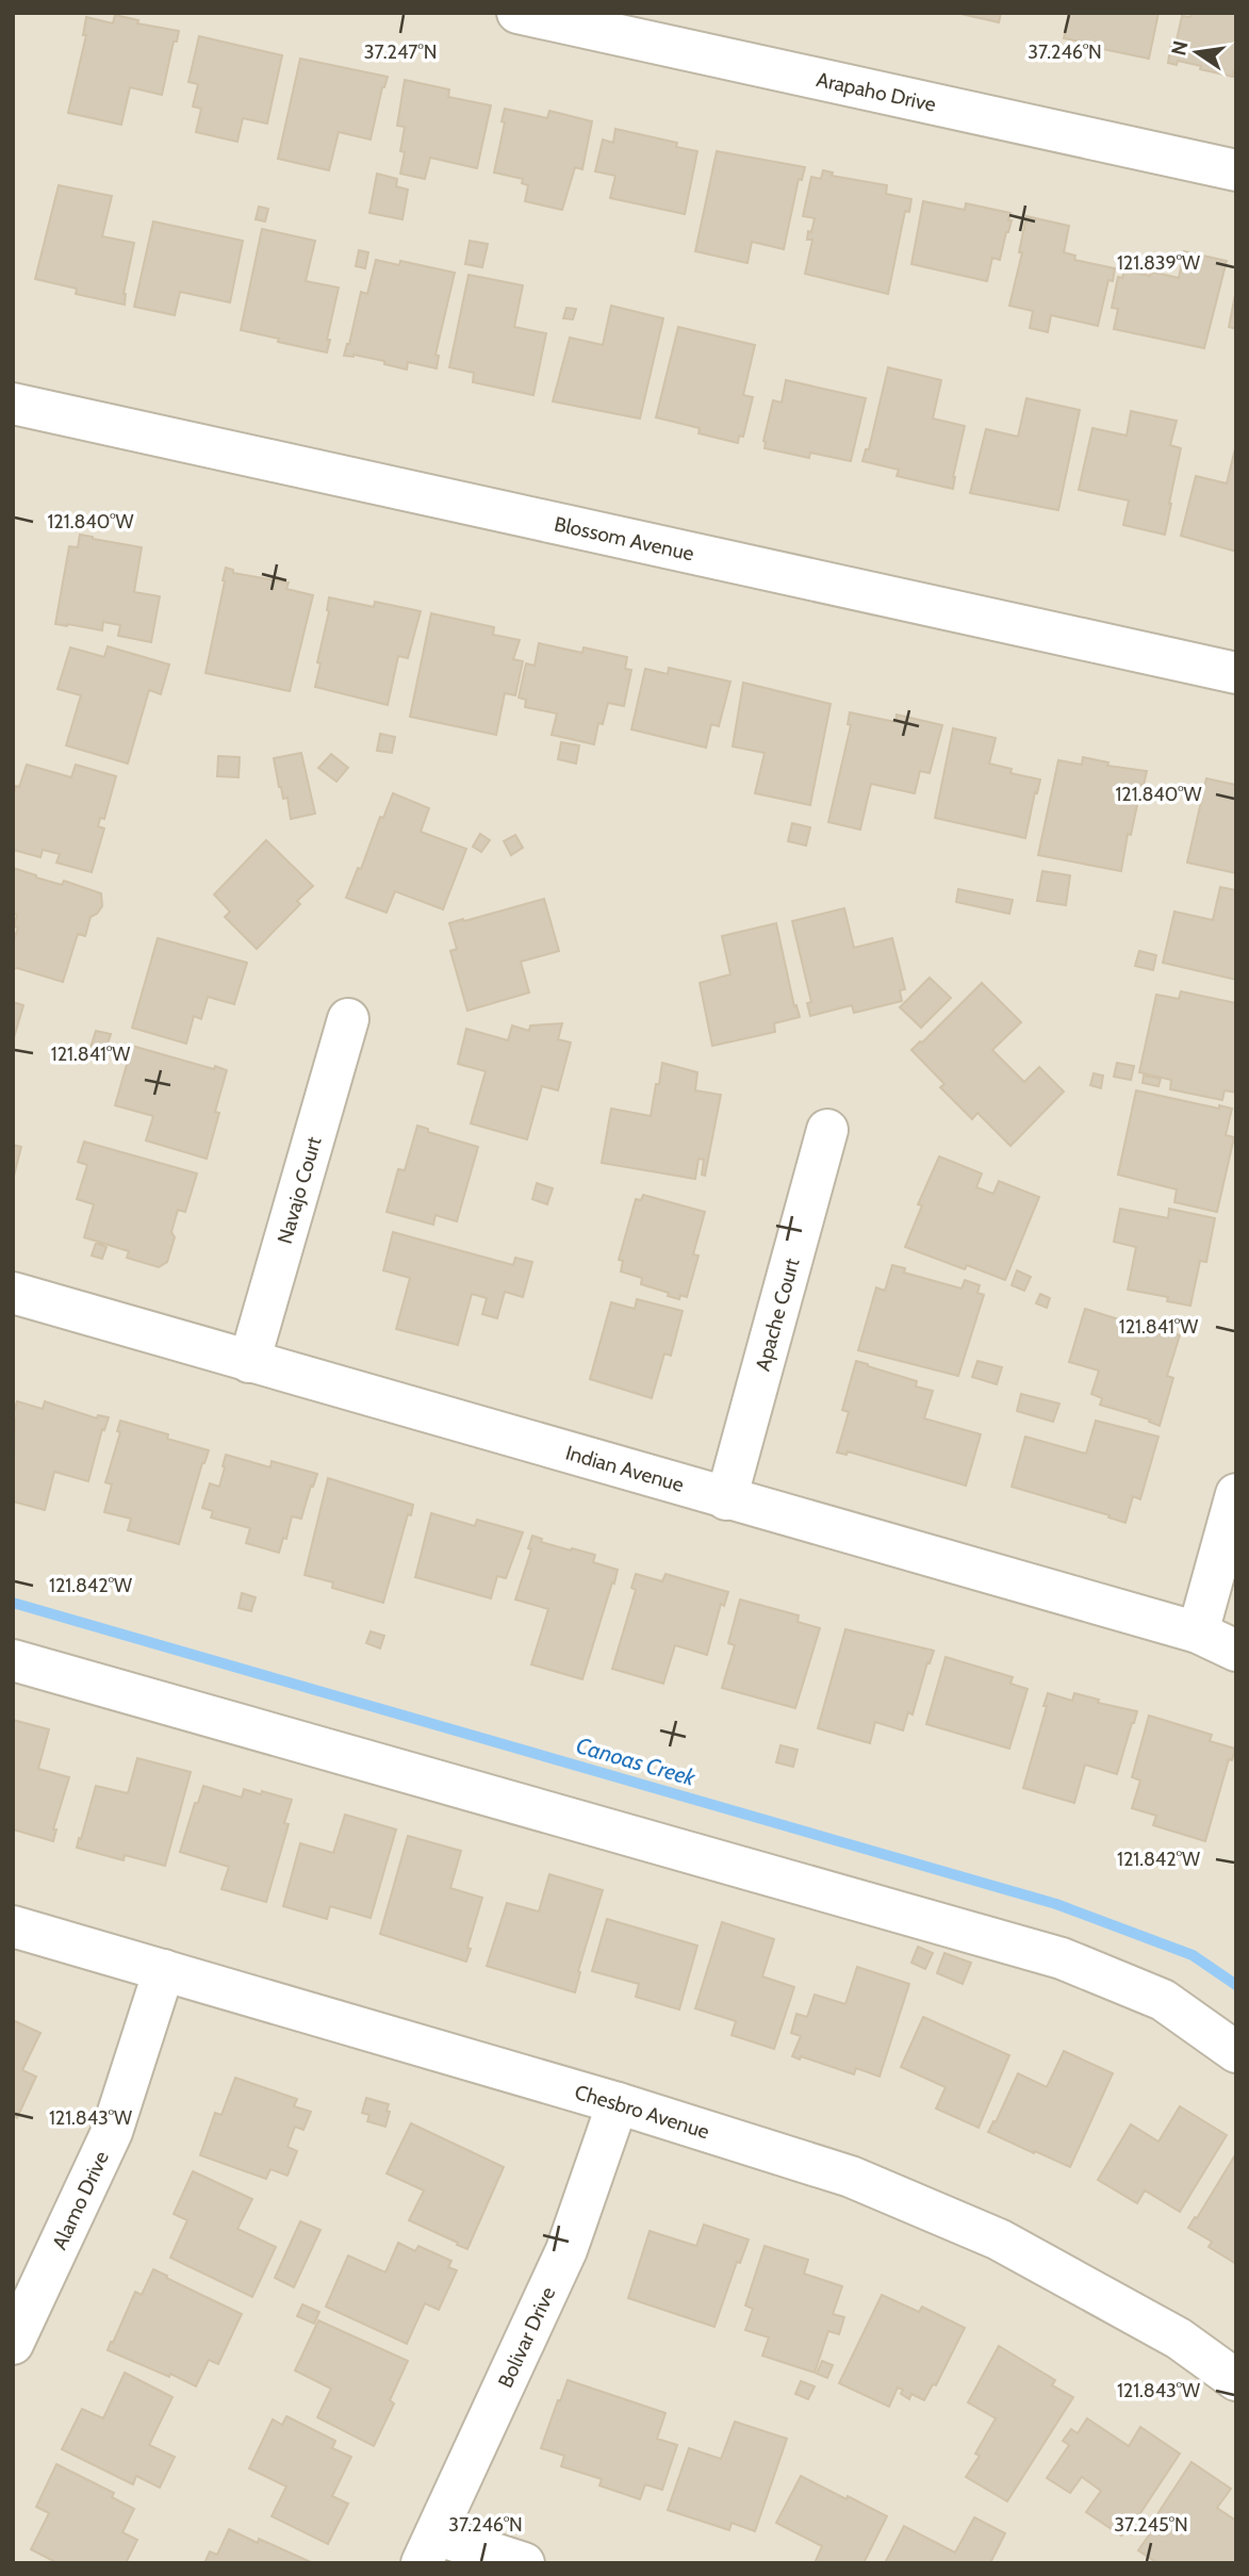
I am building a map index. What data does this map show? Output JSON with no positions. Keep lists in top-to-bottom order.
{
  "streets": {
    "street": [
      "Arapaho Drive",
      "Blossom Avenue",
      "Navajo Court",
      "Apache Court",
      "Indian Avenue",
      "Chesbro Avenue",
      "Alamo Drive",
      "Bolivar Drive"
    ]
  },
  "crossings": [
    ["Navajo Court", "Indian Avenue"],
    ["Apache Court", "Indian Avenue"],
    ["Chesbro Avenue", "Alamo Drive"],
    ["Chesbro Avenue", "Bolivar Drive"]
  ],
  "water": ["Canoas Creek"],
  "north": "left",
  "coordinates": [
    "37.247°N",
    "37.246°N",
    "121.839°W",
    "121.840°W",
    "121.841°W",
    "121.842°W",
    "121.843°W",
    "37.245°N"
  ]
}
